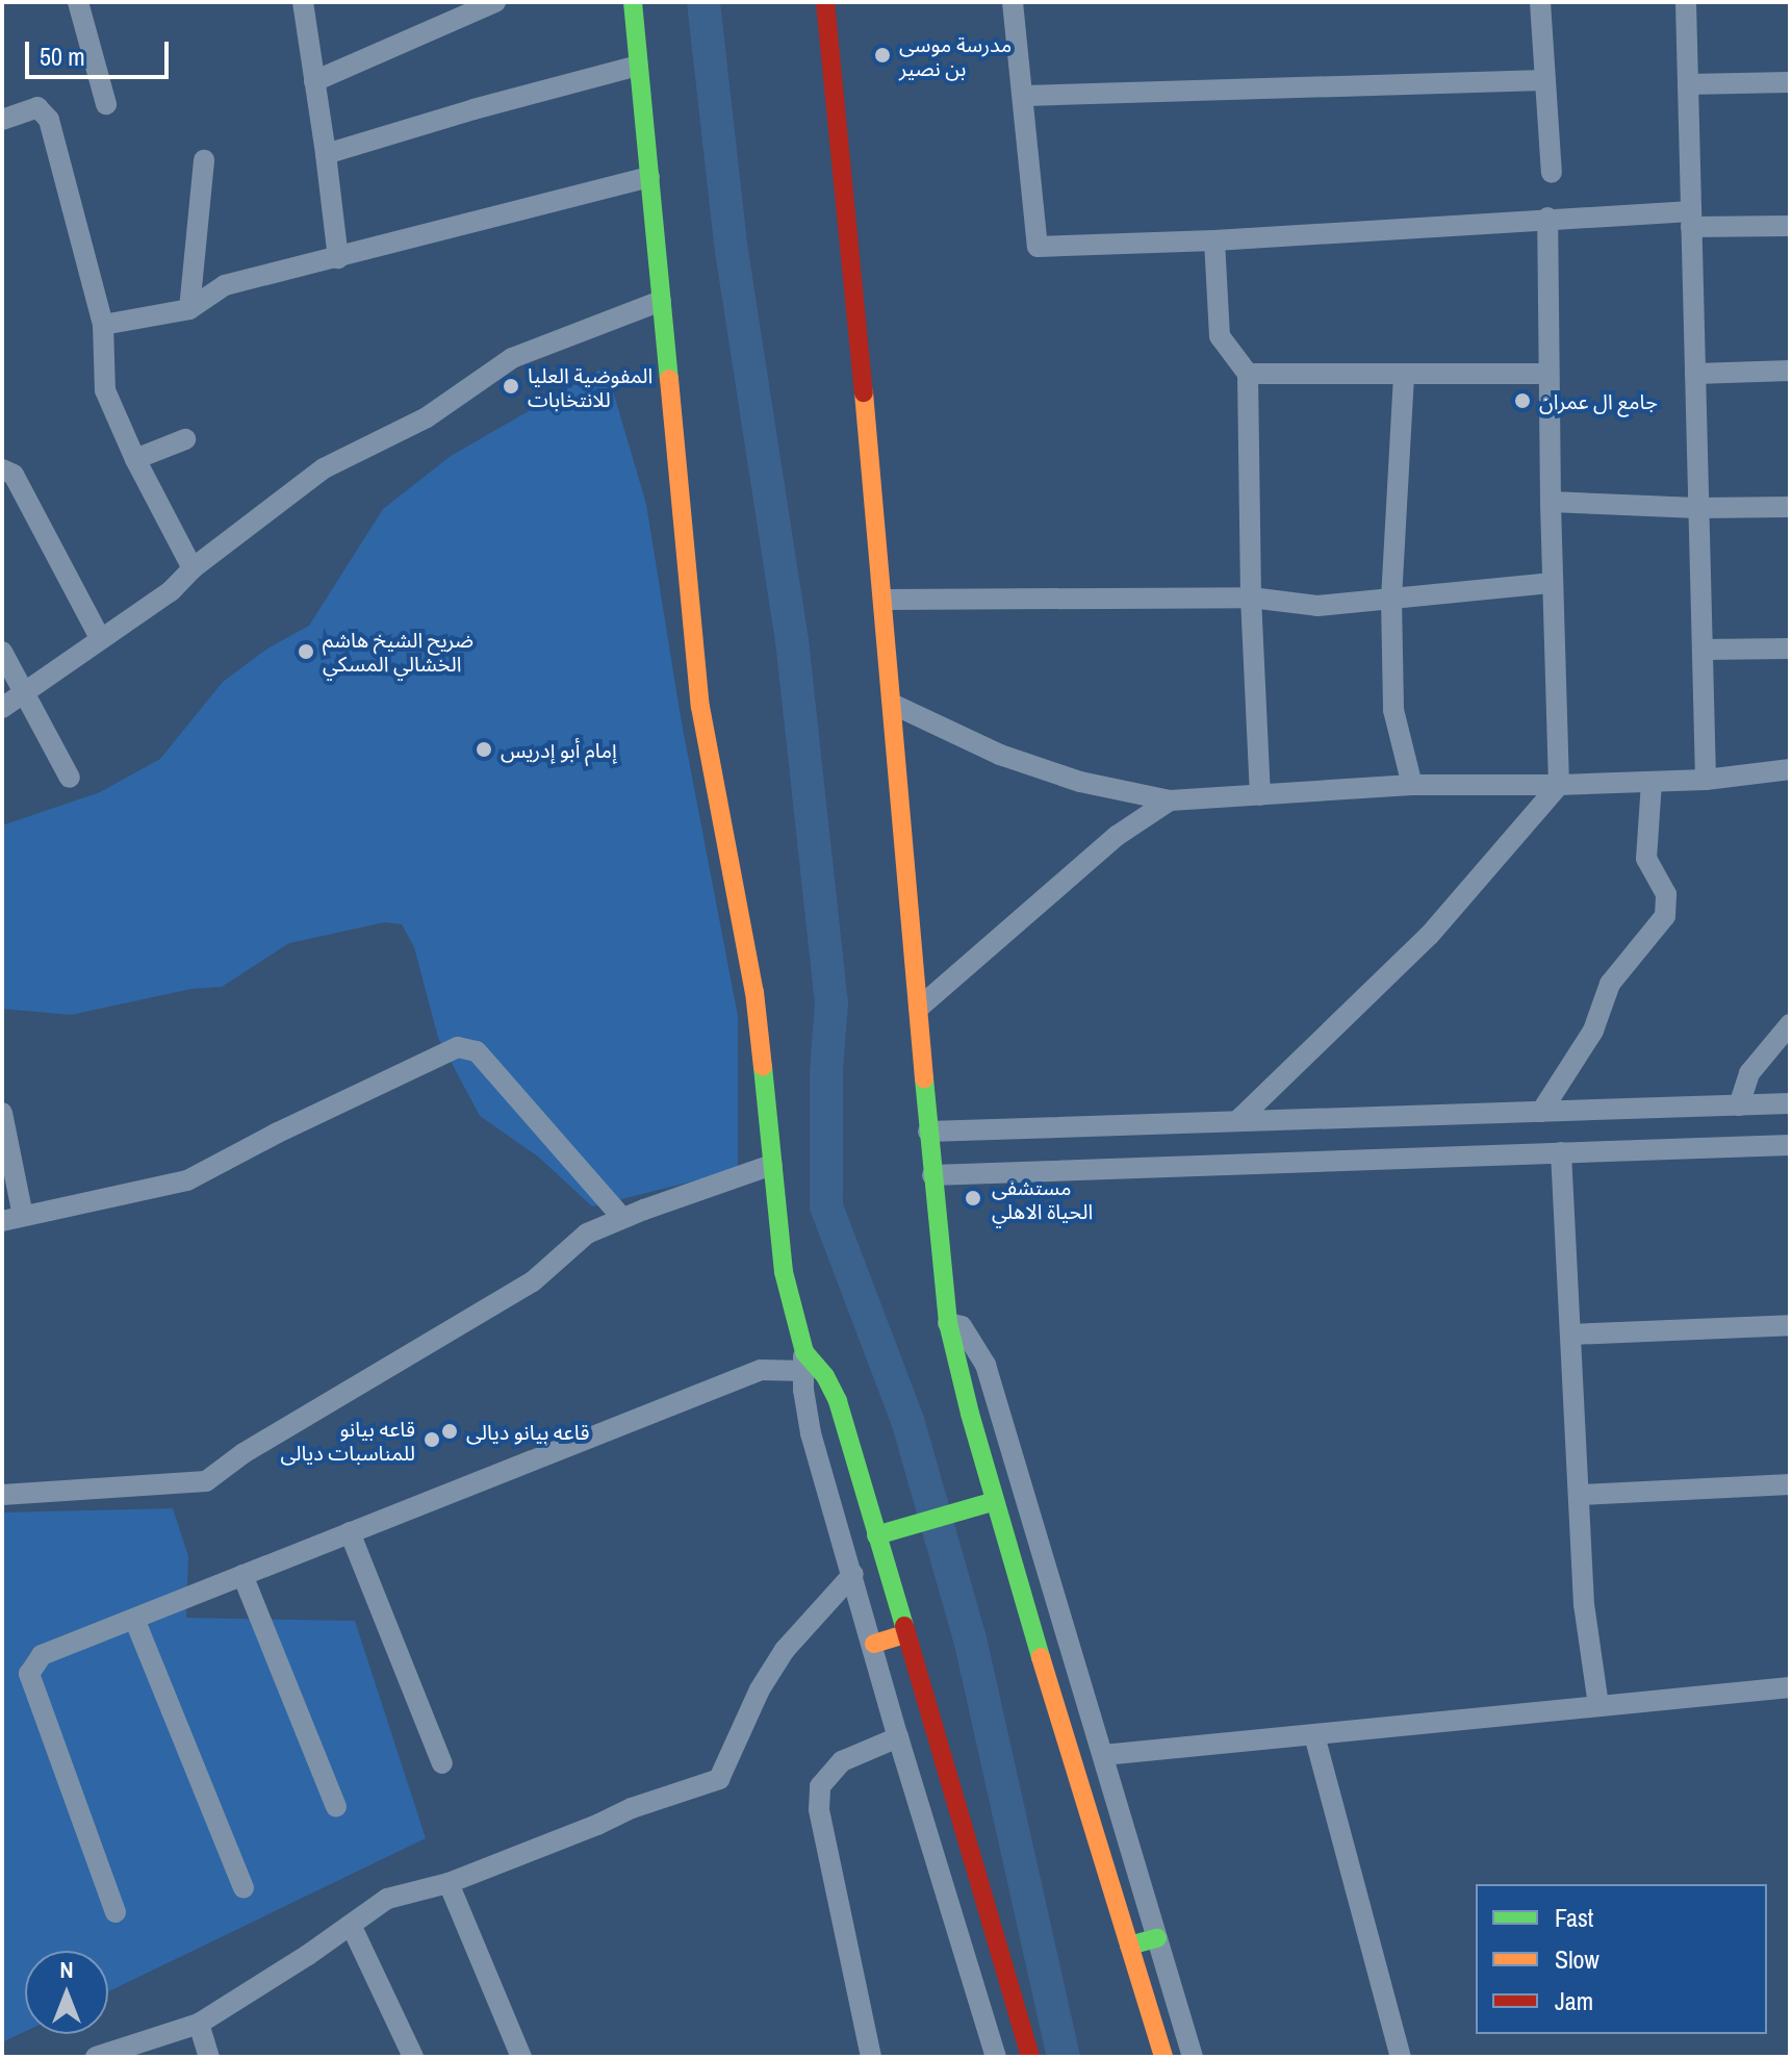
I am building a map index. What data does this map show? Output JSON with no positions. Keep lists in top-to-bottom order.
{
  "places": [
    "مدرسة موسى بن نصير",
    "المفوضية العليا للانتخابات",
    "جامع ال عمران",
    "ضريح الشيخ هاشم الخشالي المسكي",
    "إمام أبو إدريس",
    "مستشفى الحياة الاهلي",
    "قاعه بيانو ديالى",
    "قاعه بيانو للمناسبات ديالى"
  ],
  "legend": ["Fast", "Slow", "Jam"],
  "scale_bar": "50 m",
  "north": "top"
}
